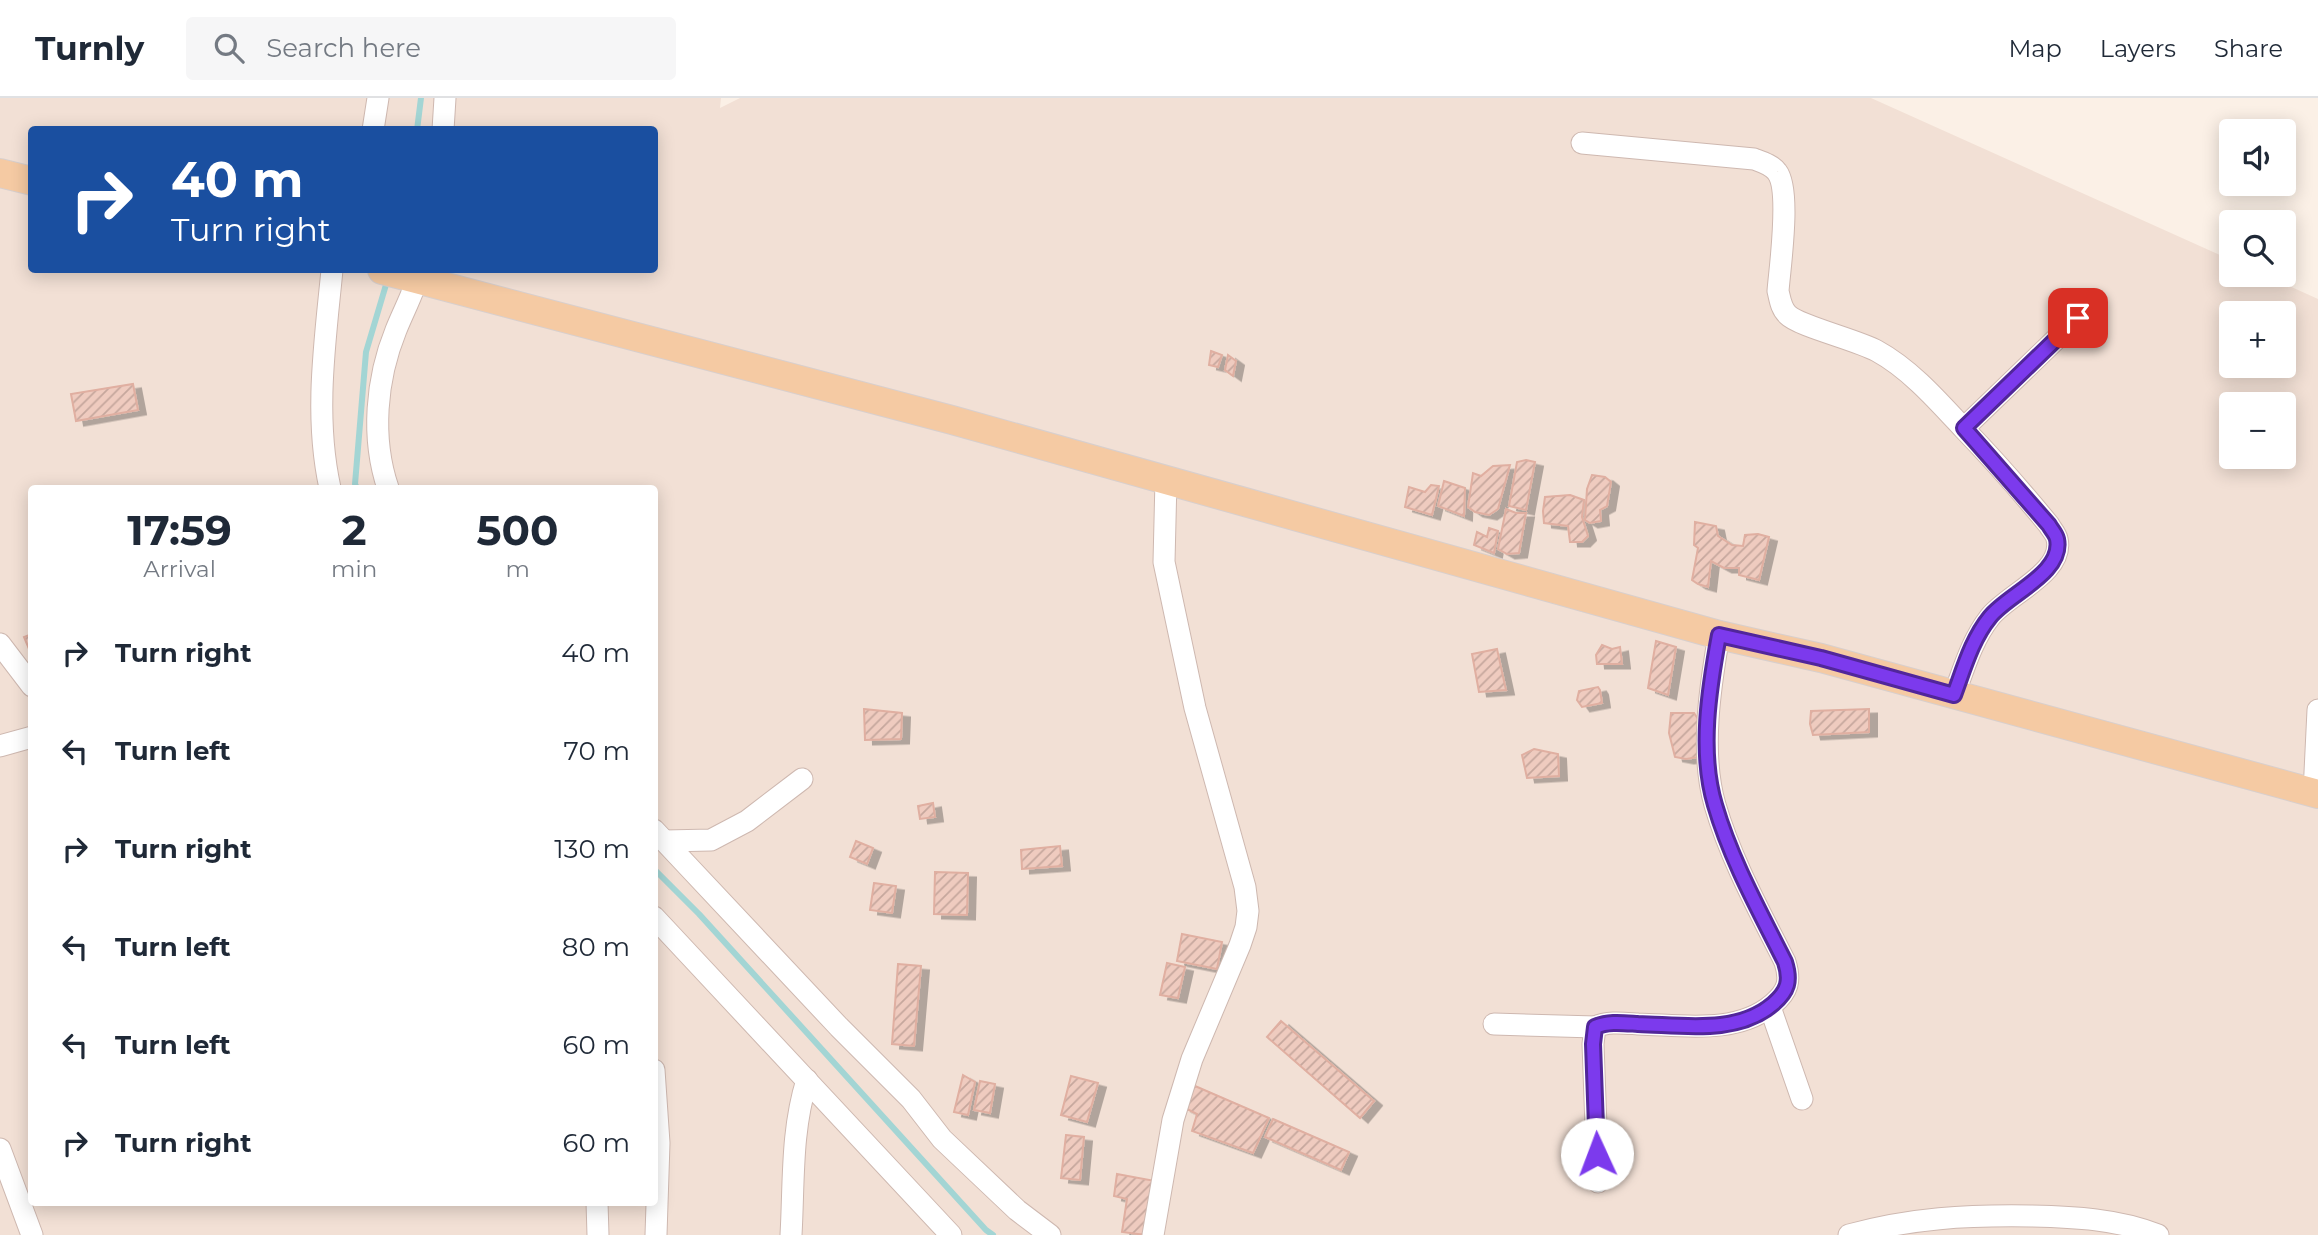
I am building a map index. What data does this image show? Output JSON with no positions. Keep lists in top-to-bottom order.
{
  "page": {
    "header": "Turnly",
    "search": "Search here",
    "nav": ["Map", "Layers", "Share"],
    "map_buttons": ["+", "−"],
    "turn": ["40 m", "Turn right"],
    "eta": [
      "17:59",
      "Arrival",
      "2",
      "min",
      "500",
      "m"
    ],
    "list": [
      {
        "name": "Turn right",
        "value": "40 m"
      },
      {
        "name": "Turn left",
        "value": "70 m"
      },
      {
        "name": "Turn right",
        "value": "130 m"
      },
      {
        "name": "Turn left",
        "value": "80 m"
      },
      {
        "name": "Turn left",
        "value": "60 m"
      },
      {
        "name": "Turn right",
        "value": "60 m"
      }
    ]
  }
}
